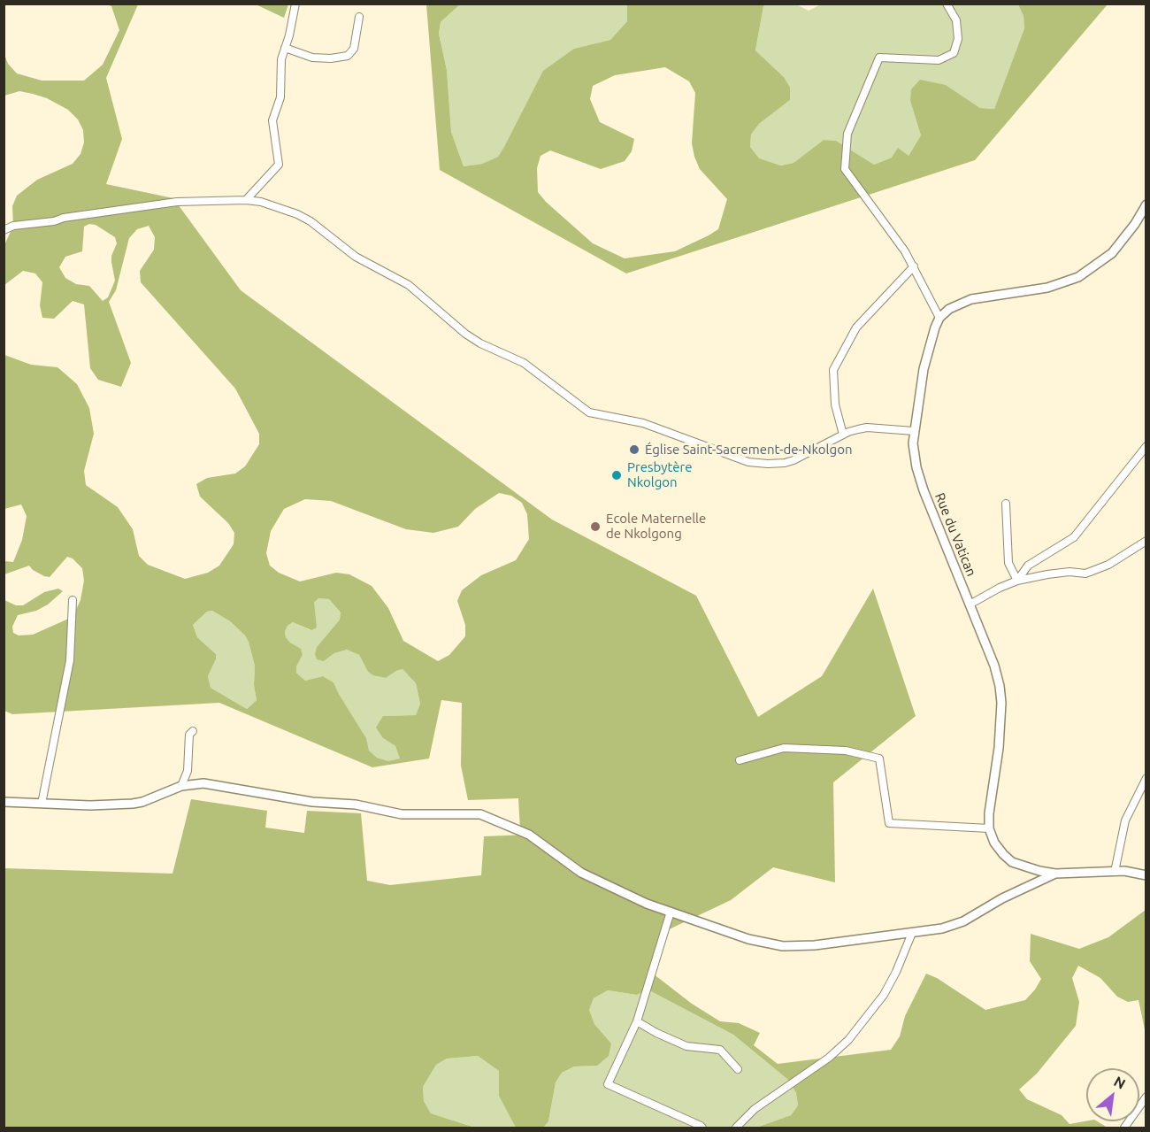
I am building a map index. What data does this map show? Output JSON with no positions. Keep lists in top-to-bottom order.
{
  "streets": {
    "street": ["Rue du Vatican"]
  },
  "places": ["Église Saint-Sacrement-de-Nkolgon", "Presbytère Nkolgon", "Ecole Maternelle de Nkolgong"],
  "north": "top right"
}
